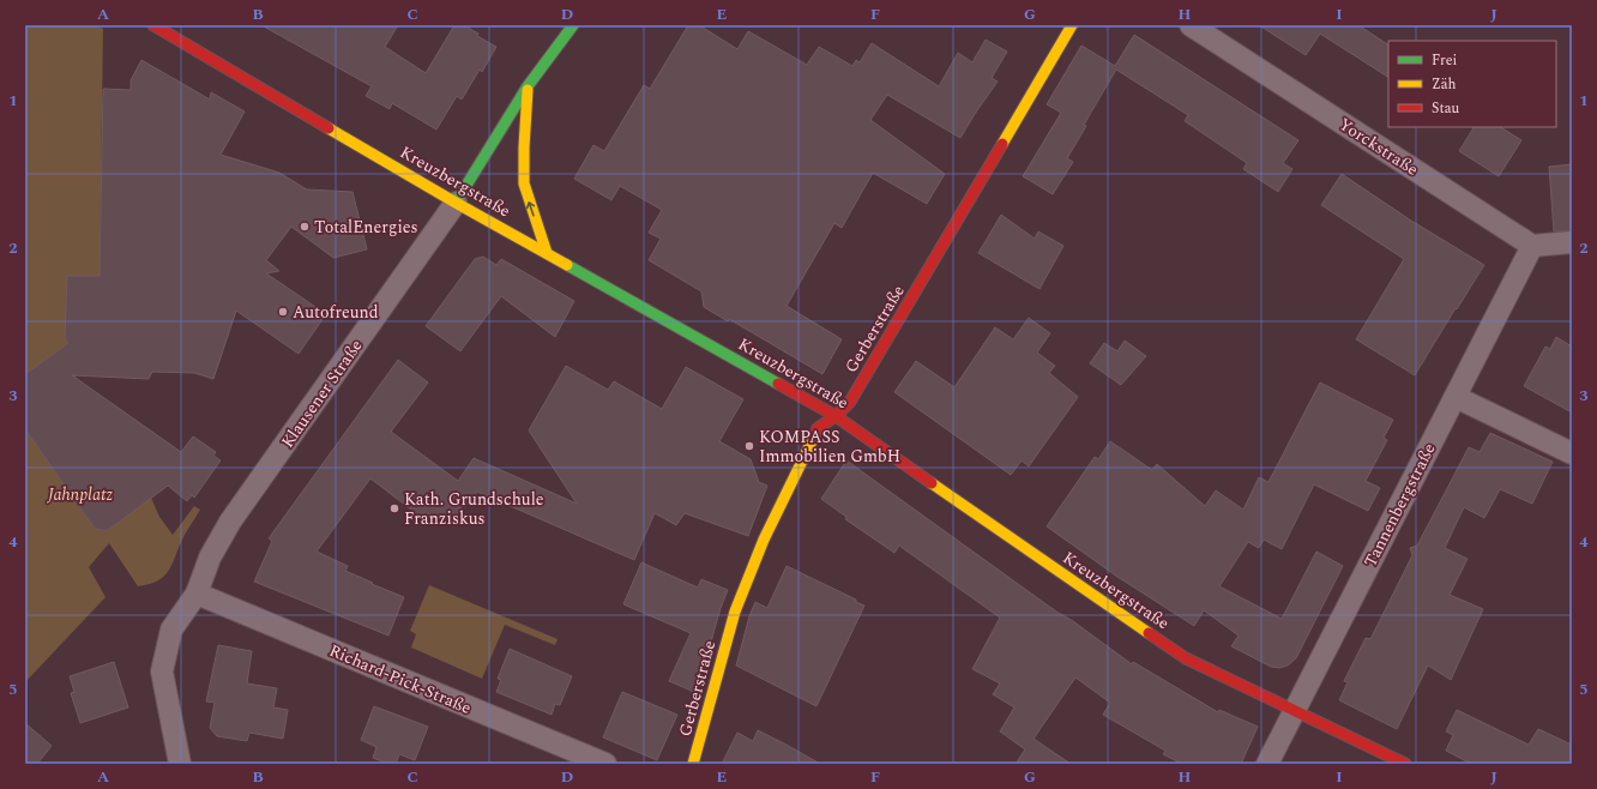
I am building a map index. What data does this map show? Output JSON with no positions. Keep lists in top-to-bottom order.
{
  "streets": {
    "main road": ["Kreuzbergstraße", "Gerberstraße", "Klausener Straße"],
    "street": ["Yorckstraße", "Tannenbergstraße", "Richard-Pick-Straße"]
  },
  "crossings": [
    ["Yorckstraße", "Tannenbergstraße"],
    ["Kreuzbergstraße", "Gerberstraße"],
    ["Kreuzbergstraße", "Klausener Straße"],
    ["Kreuzbergstraße", "Tannenbergstraße"],
    ["Klausener Straße", "Richard-Pick-Straße"]
  ],
  "parks": ["Jahnplatz"],
  "places": [
    "TotalEnergies",
    "Autofreund",
    "KOMPASS Immobilien GmbH",
    "Kath. Grundschule Franziskus"
  ],
  "legend": ["Frei", "Zäh", "Stau"],
  "grid": {
    "columns": [
      "A",
      "B",
      "C",
      "D",
      "E",
      "F",
      "G",
      "H",
      "I",
      "J"
    ],
    "rows": [
      "1",
      "2",
      "3",
      "4",
      "5"
    ]
  }
}
